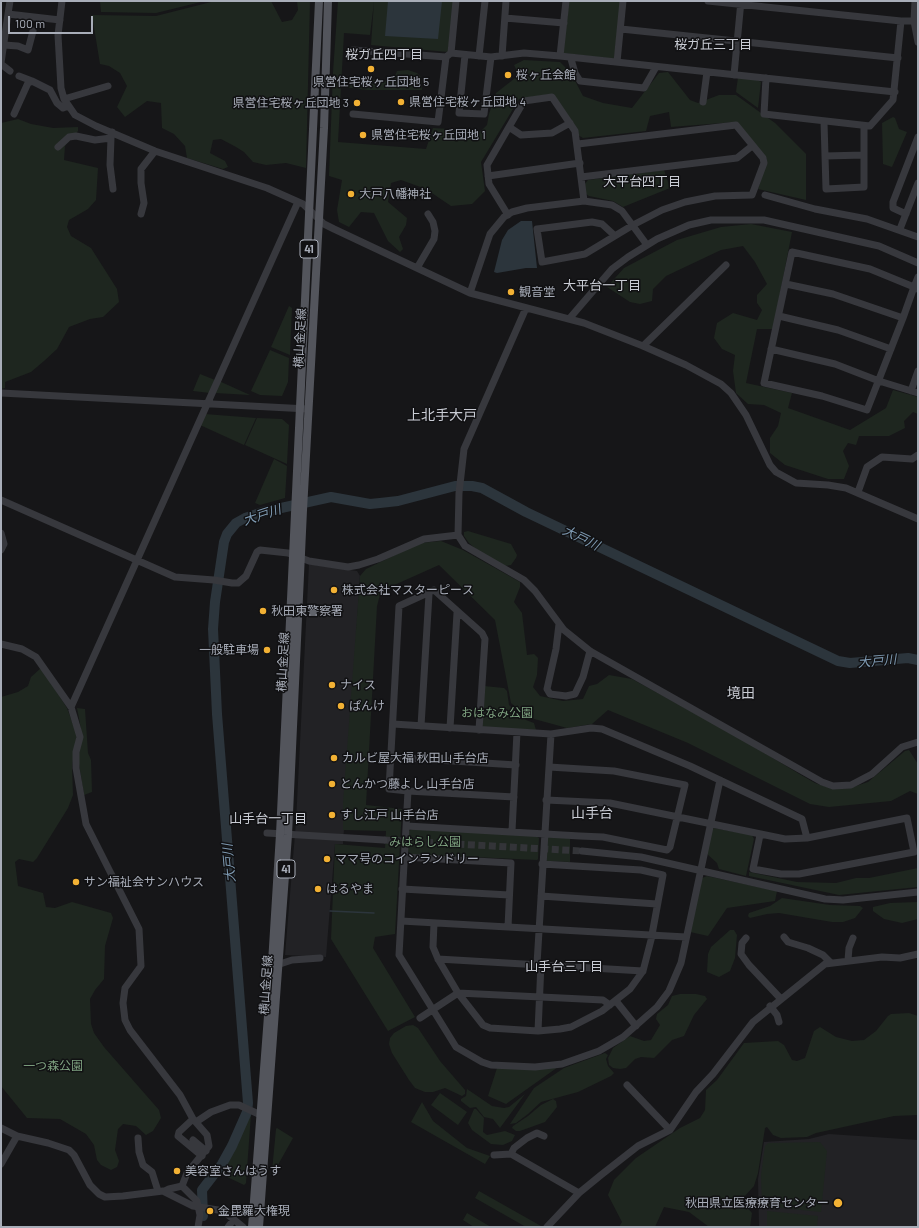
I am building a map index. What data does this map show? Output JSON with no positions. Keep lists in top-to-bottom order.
{
  "streets": {
    "main road": ["41", "横山金足線"]
  },
  "districts": [
    "桜ガ丘三丁目",
    "桜ガ丘四丁目",
    "大平台四丁目",
    "大平台一丁目",
    "上北手大戸",
    "境田",
    "山手台",
    "山手台一丁目",
    "山手台三丁目"
  ],
  "water": ["大戸川"],
  "parks": ["おはなみ公園", "みはらし公園", "一つ森公園"],
  "places": [
    "県営住宅桜ヶ丘団地 5",
    "桜ヶ丘会館",
    "県営住宅桜ヶ丘団地 4",
    "県営住宅桜ヶ丘団地 3",
    "県営住宅桜ヶ丘団地 1",
    "大戸八幡神社",
    "観音堂",
    "株式会社マスターピース",
    "秋田東警察署",
    "一般駐車場",
    "ナイス",
    "ぱんけ",
    "カルビ屋大福 秋田山手台店",
    "とんかつ藤よし 山手台店",
    "すし江戸 山手台店",
    "ママ号のコインランドリー",
    "サン福祉会サンハウス",
    "はるやま",
    "美容室さんはうす",
    "秋田県立医療療育センター",
    "金毘羅大権現"
  ],
  "scale_bar": "100 m"
}
